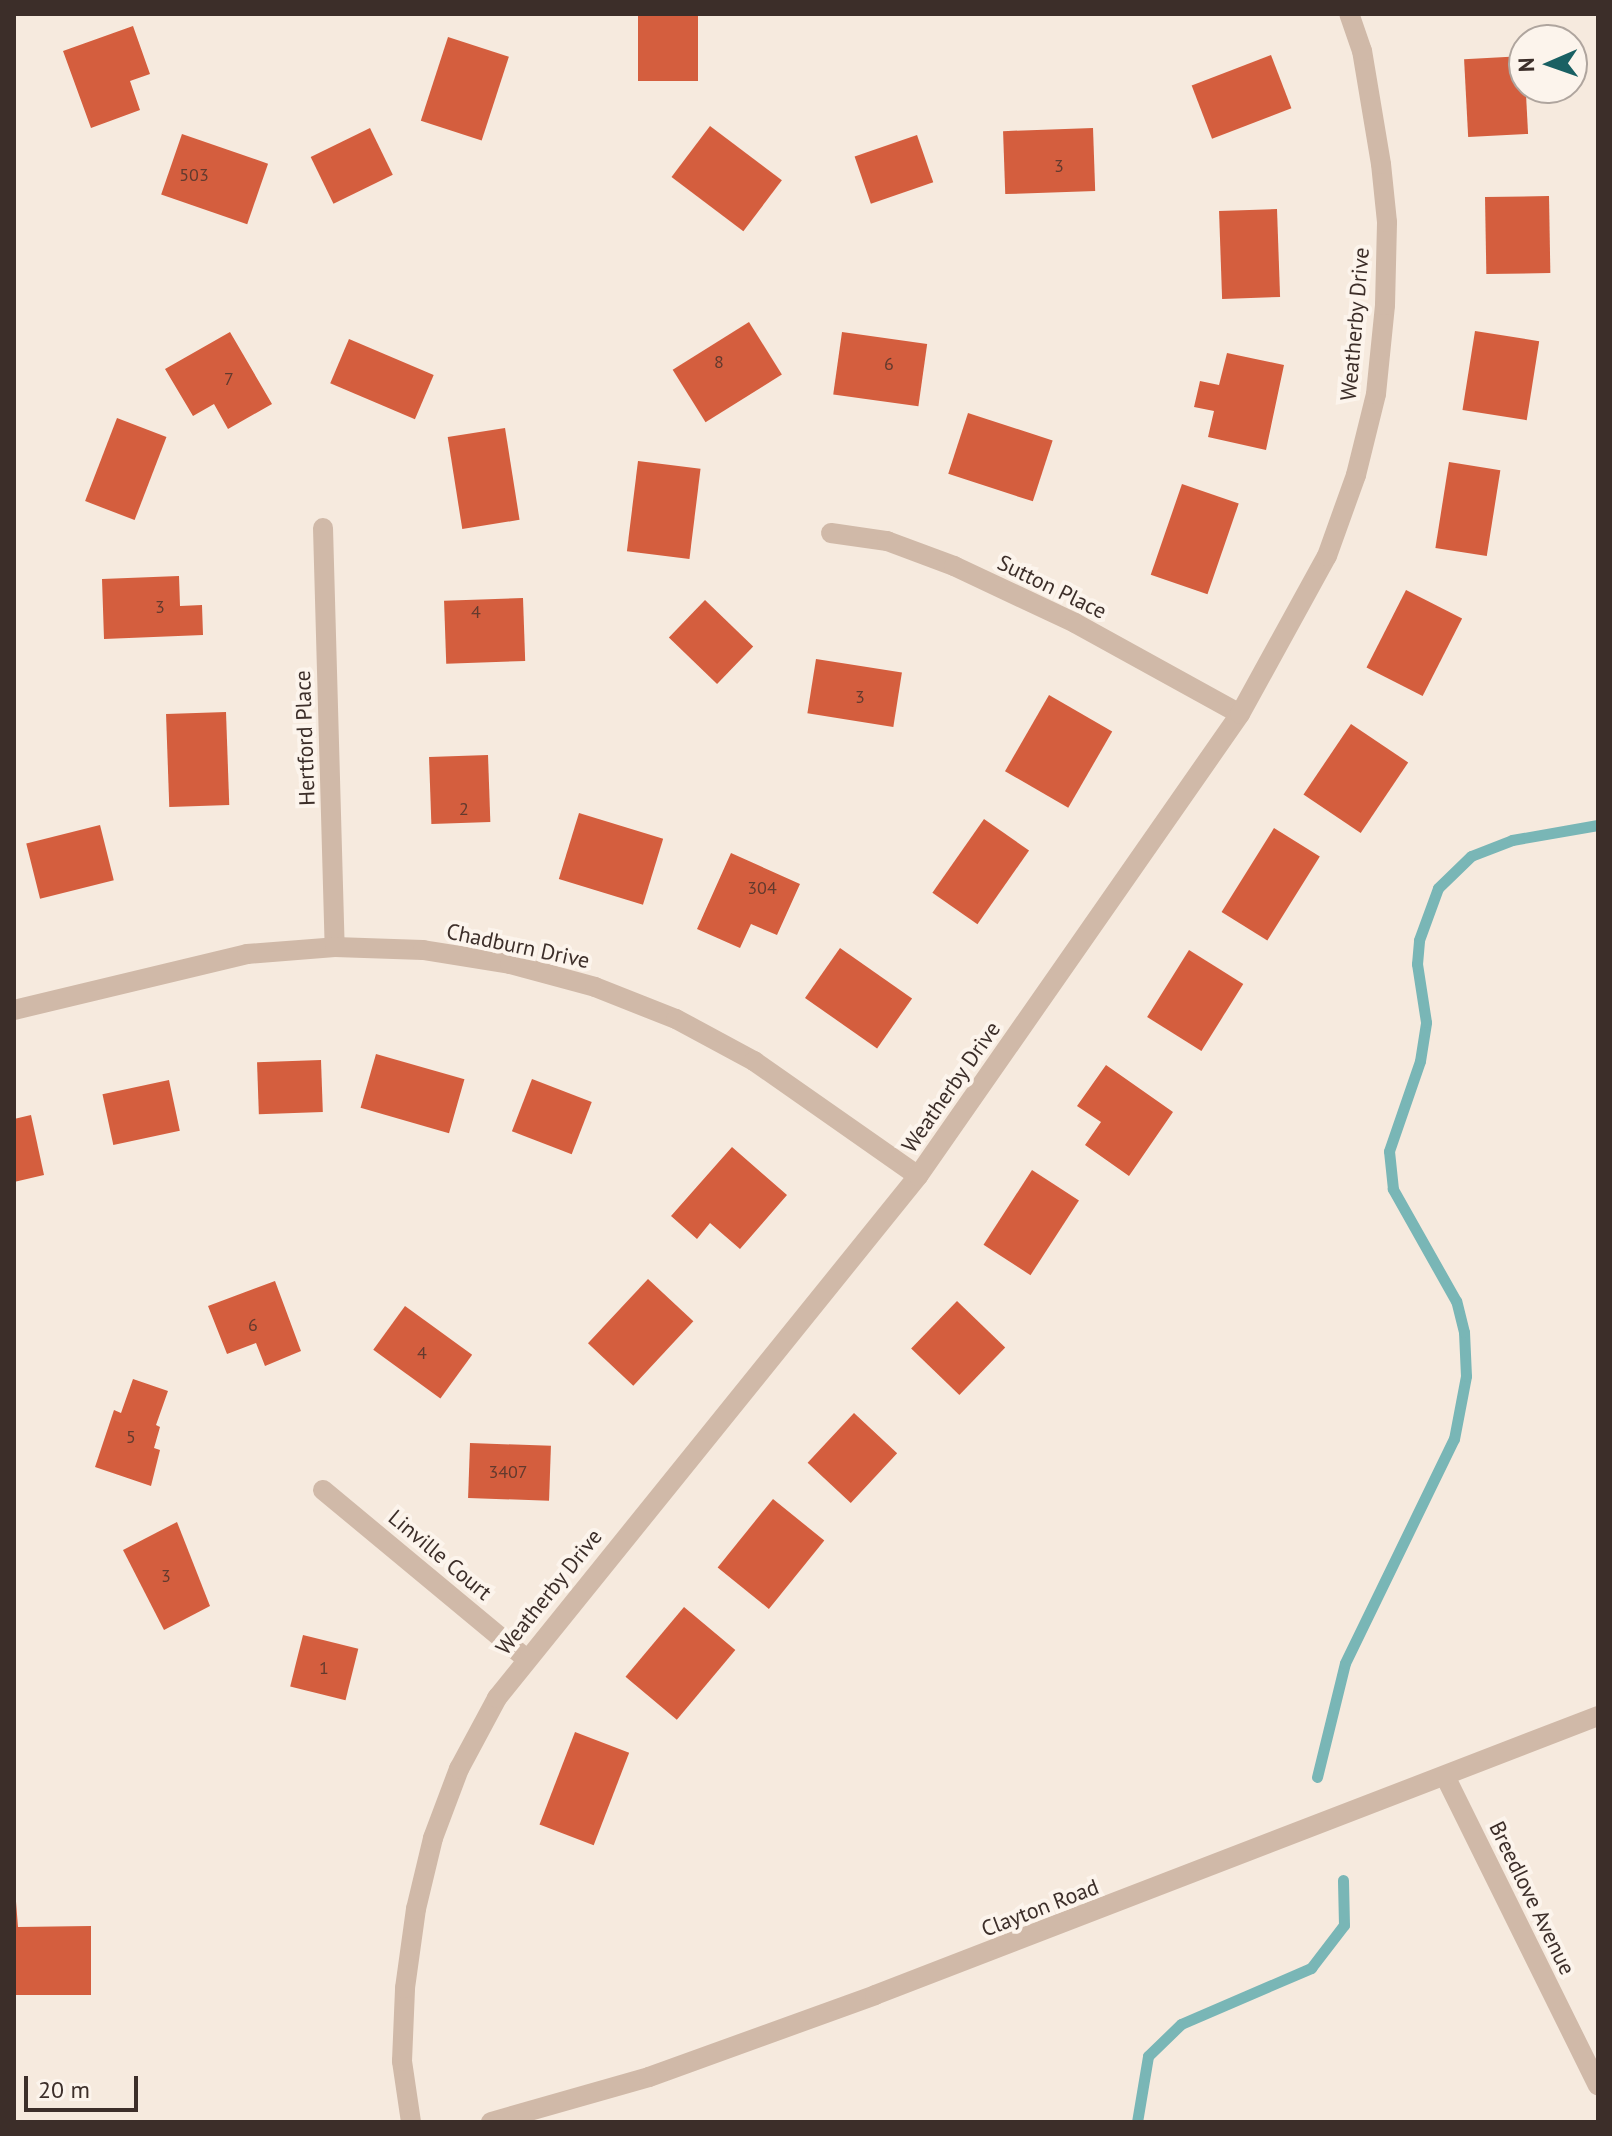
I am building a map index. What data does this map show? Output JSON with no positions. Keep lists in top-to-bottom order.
{
  "streets": {
    "street": [
      "Weatherby Drive",
      "Sutton Place",
      "Hertford Place",
      "Chadburn Drive",
      "Linville Court",
      "Breedlove Avenue",
      "Clayton Road"
    ]
  },
  "crossings": [
    ["Weatherby Drive", "Sutton Place"],
    ["Weatherby Drive", "Chadburn Drive"],
    ["Weatherby Drive", "Linville Court"],
    ["Hertford Place", "Chadburn Drive"],
    ["Breedlove Avenue", "Clayton Road"]
  ],
  "house_numbers": [
    "3",
    "503",
    "8",
    "6",
    "7",
    "3",
    "4",
    "3",
    "2",
    "304",
    "6",
    "4",
    "5",
    "3407",
    "3",
    "1"
  ],
  "scale_bar": "20 m",
  "north": "left"
}
